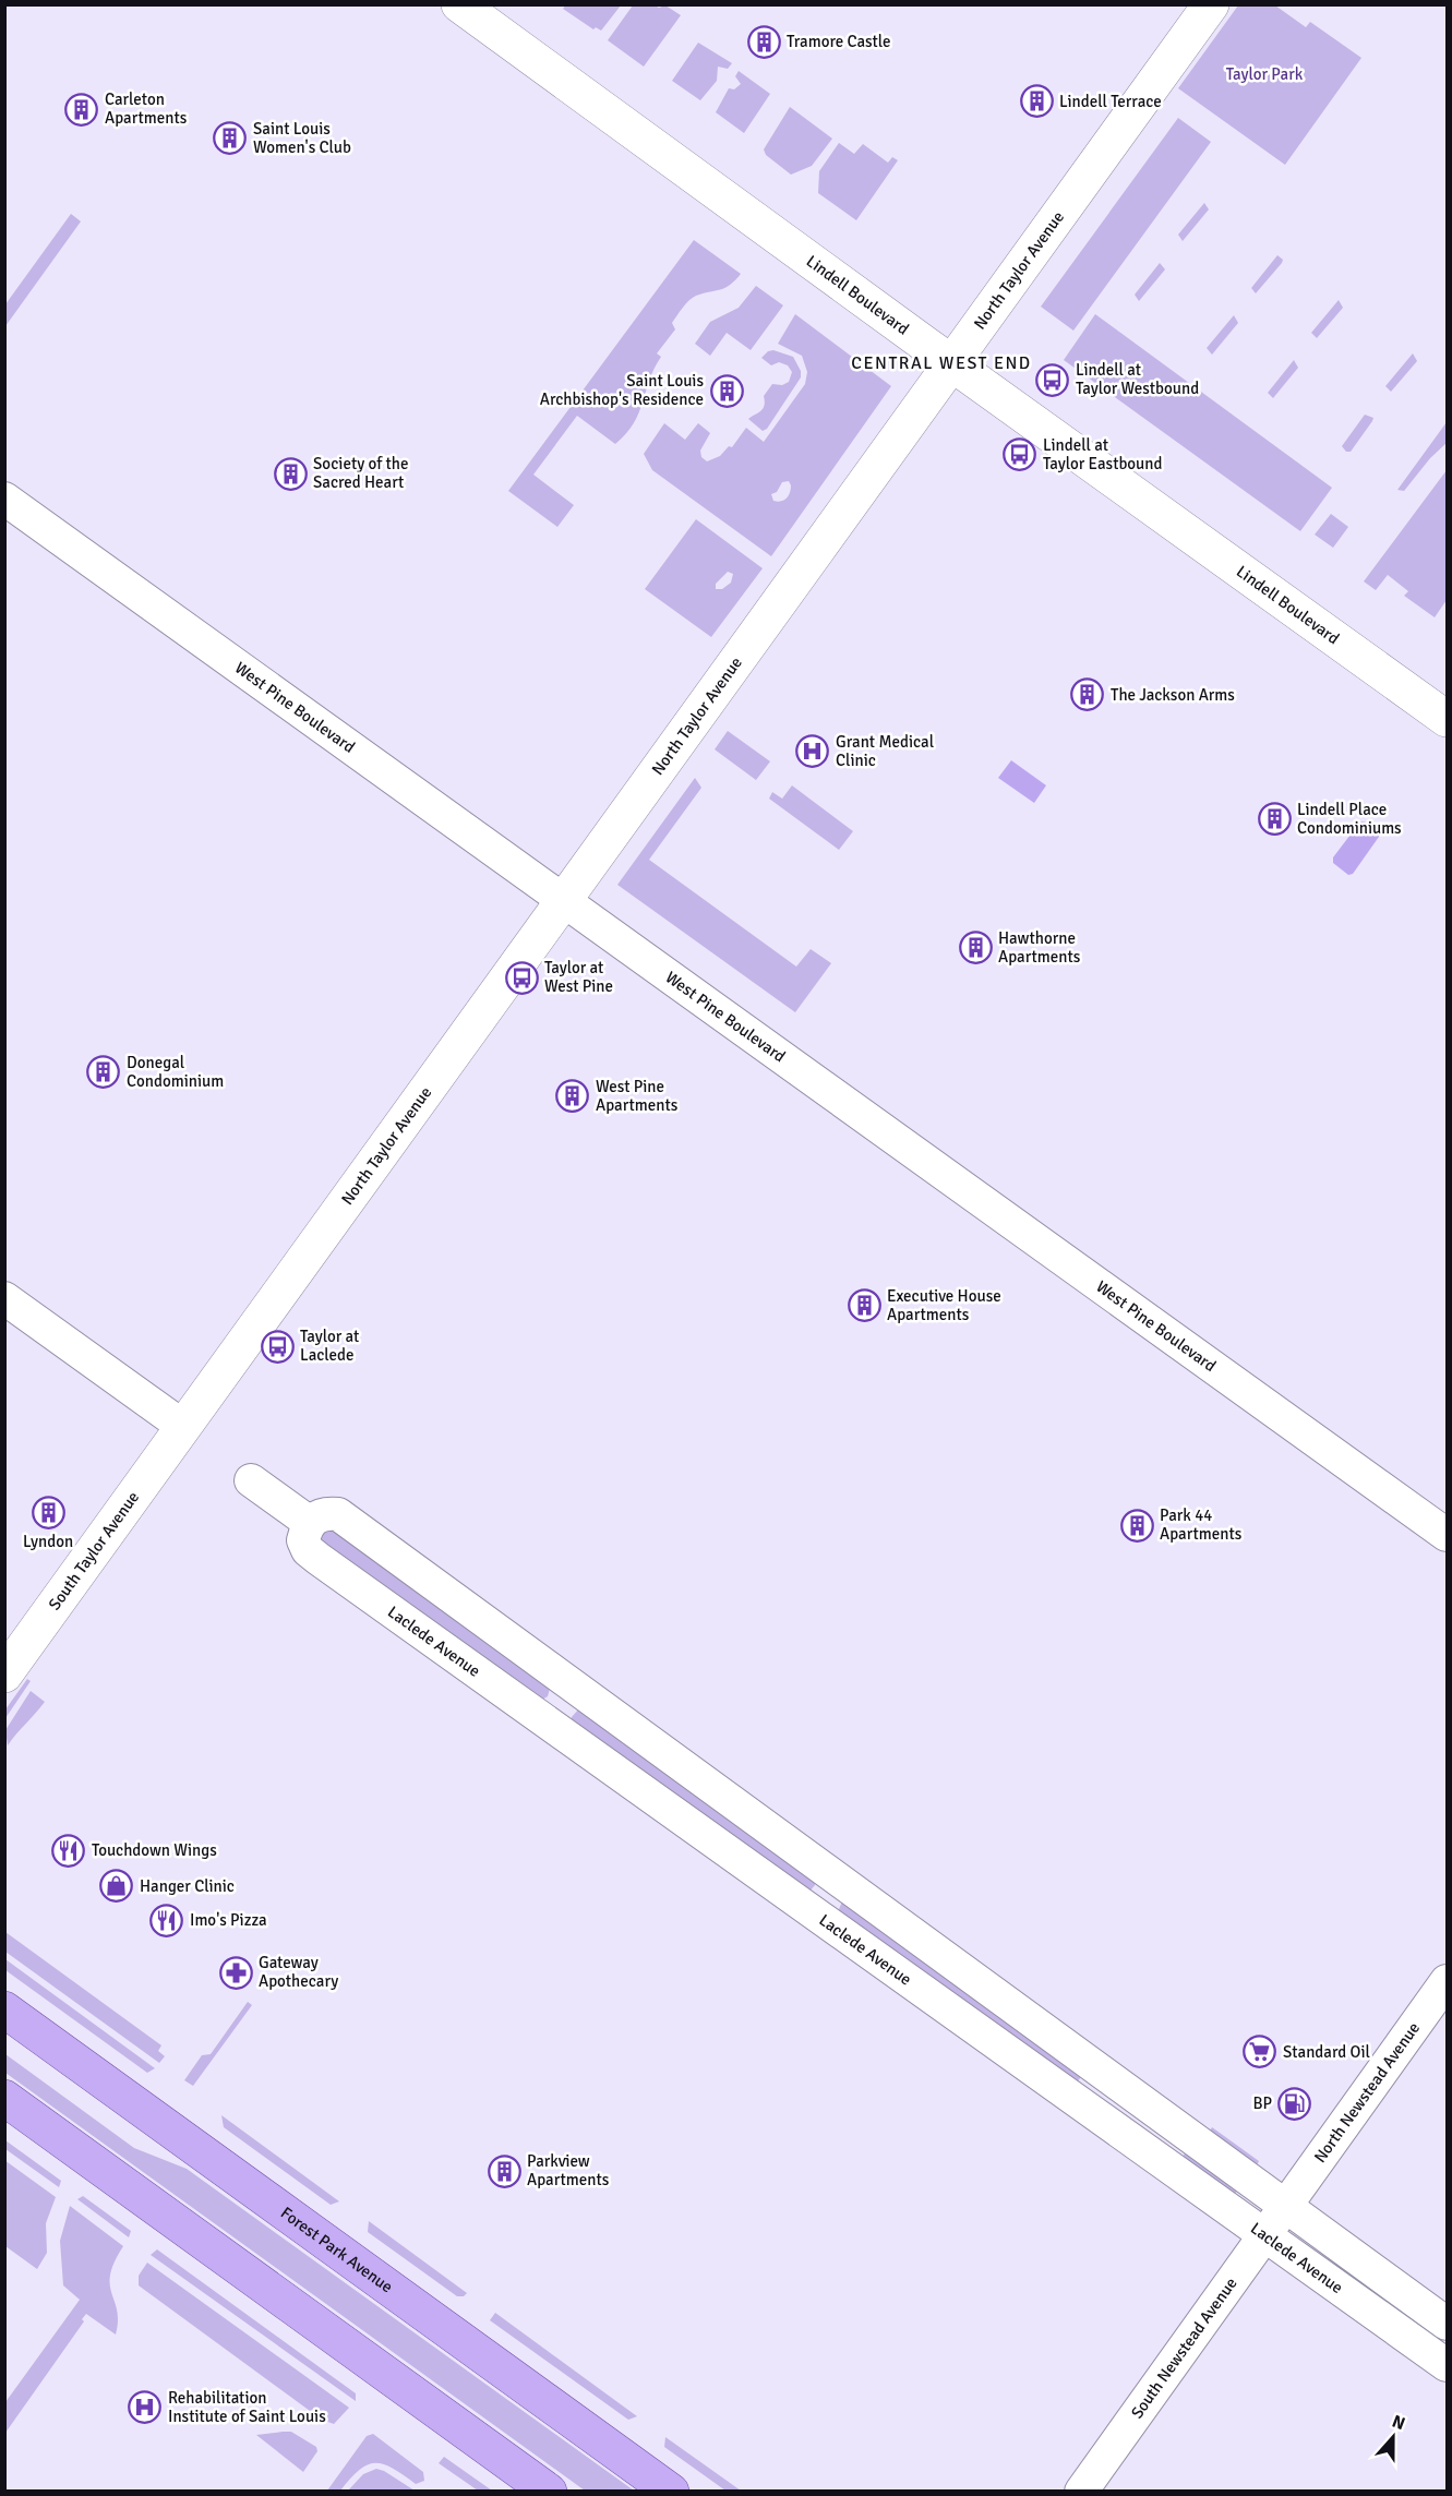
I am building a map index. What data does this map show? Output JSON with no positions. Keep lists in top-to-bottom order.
{
  "streets": {
    "main road": ["Forest Park Avenue"],
    "street": [
      "North Taylor Avenue",
      "Lindell Boulevard",
      "West Pine Boulevard",
      "South Taylor Avenue",
      "Laclede Avenue",
      "North Newstead Avenue",
      "South Newstead Avenue"
    ]
  },
  "crossings": [
    ["North Taylor Avenue", "Lindell Boulevard"],
    ["North Taylor Avenue", "West Pine Boulevard"],
    ["North Taylor Avenue", "South Taylor Avenue"],
    ["Laclede Avenue", "South Newstead Avenue"],
    ["North Newstead Avenue", "South Newstead Avenue"]
  ],
  "districts": ["CENTRAL WEST END"],
  "parks": ["Taylor Park"],
  "places": {
    "building": [
      "Tramore Castle",
      "Lindell Terrace",
      "Carleton Apartments",
      "Saint Louis Women's Club",
      "Saint Louis Archbishop's Residence",
      "Society of the Sacred Heart",
      "The Jackson Arms",
      "Lindell Place Condominiums",
      "Hawthorne Apartments",
      "Donegal Condominium",
      "West Pine Apartments",
      "Executive House Apartments",
      "Lyndon",
      "Park 44 Apartments",
      "Parkview Apartments"
    ],
    "bus stop": [
      "Lindell at Taylor Westbound",
      "Lindell at Taylor Eastbound",
      "Taylor at West Pine",
      "Taylor at Laclede"
    ],
    "hospital": ["Grant Medical Clinic", "Rehabilitation Institute of Saint Louis"],
    "restaurant": ["Touchdown Wings", "Imo's Pizza"],
    "shop": ["Hanger Clinic"],
    "pharmacy": ["Gateway Apothecary"],
    "supermarket": ["Standard Oil"],
    "fuel station": ["BP"]
  },
  "north": "top"
}
